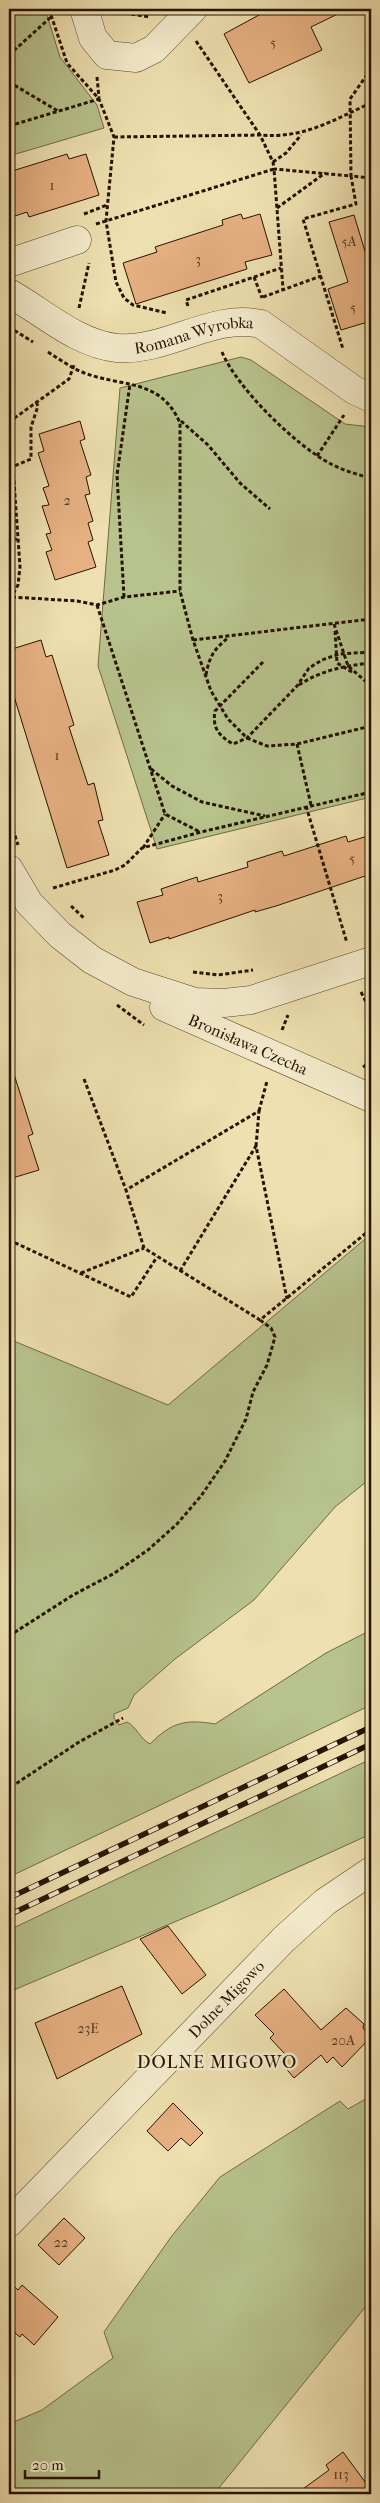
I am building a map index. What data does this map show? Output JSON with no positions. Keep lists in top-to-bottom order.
{
  "streets": {
    "street": ["Romana Wyrobka", "Bronisława Czecha", "Dolne Migowo"]
  },
  "districts": ["DOLNE MIGOWO"],
  "house_numbers": [
    "5",
    "1",
    "5A",
    "3",
    "5",
    "2",
    "1",
    "5",
    "3",
    "23E",
    "20A",
    "22",
    "113"
  ],
  "scale_bar": "20 m"
}
